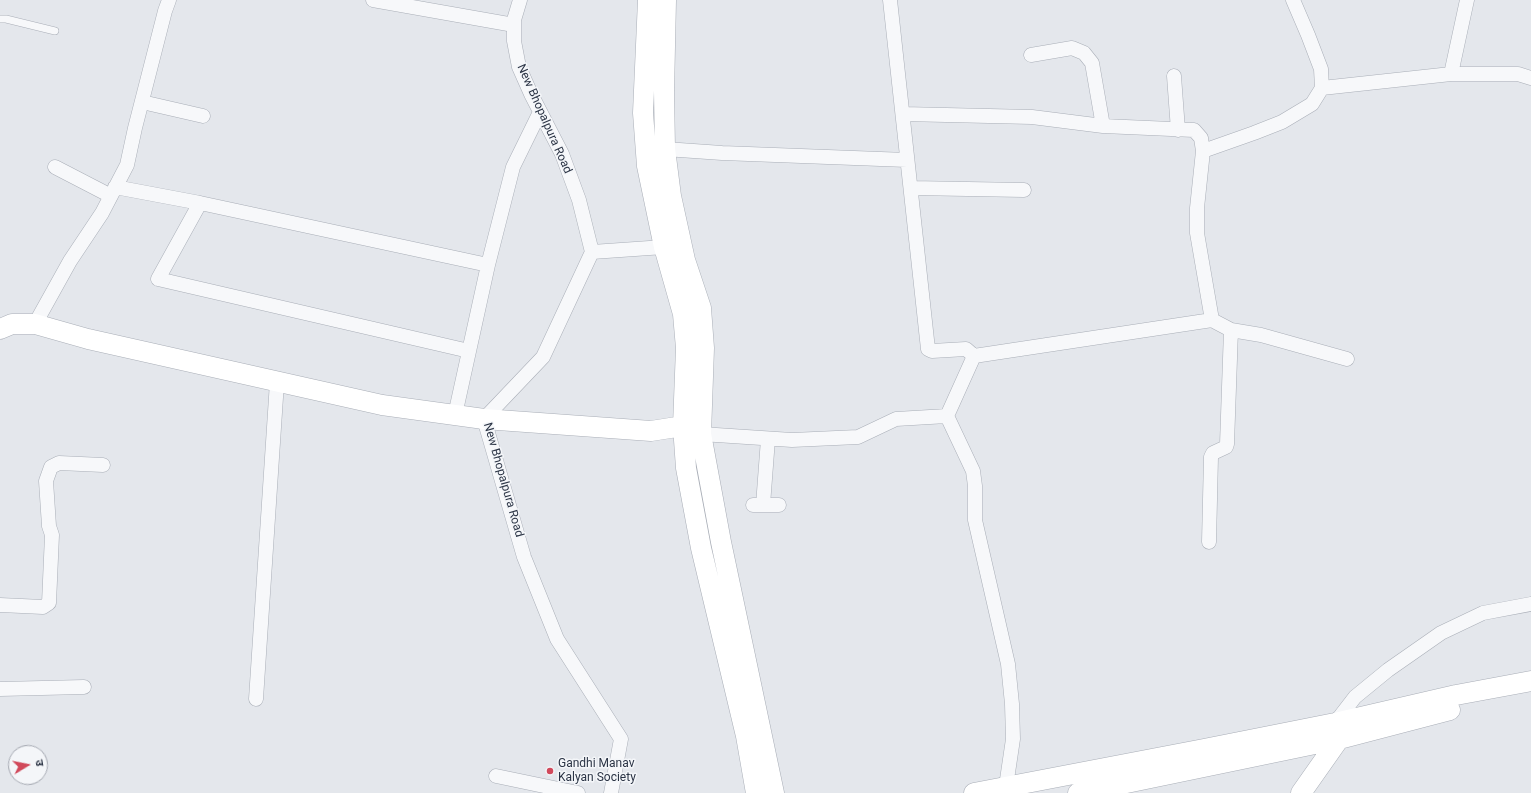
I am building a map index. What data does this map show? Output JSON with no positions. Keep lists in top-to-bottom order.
{
  "streets": {
    "street": ["New Bhopalpura Road"]
  },
  "places": ["Gandhi Manav Kalyan Society"],
  "north": "right"
}
